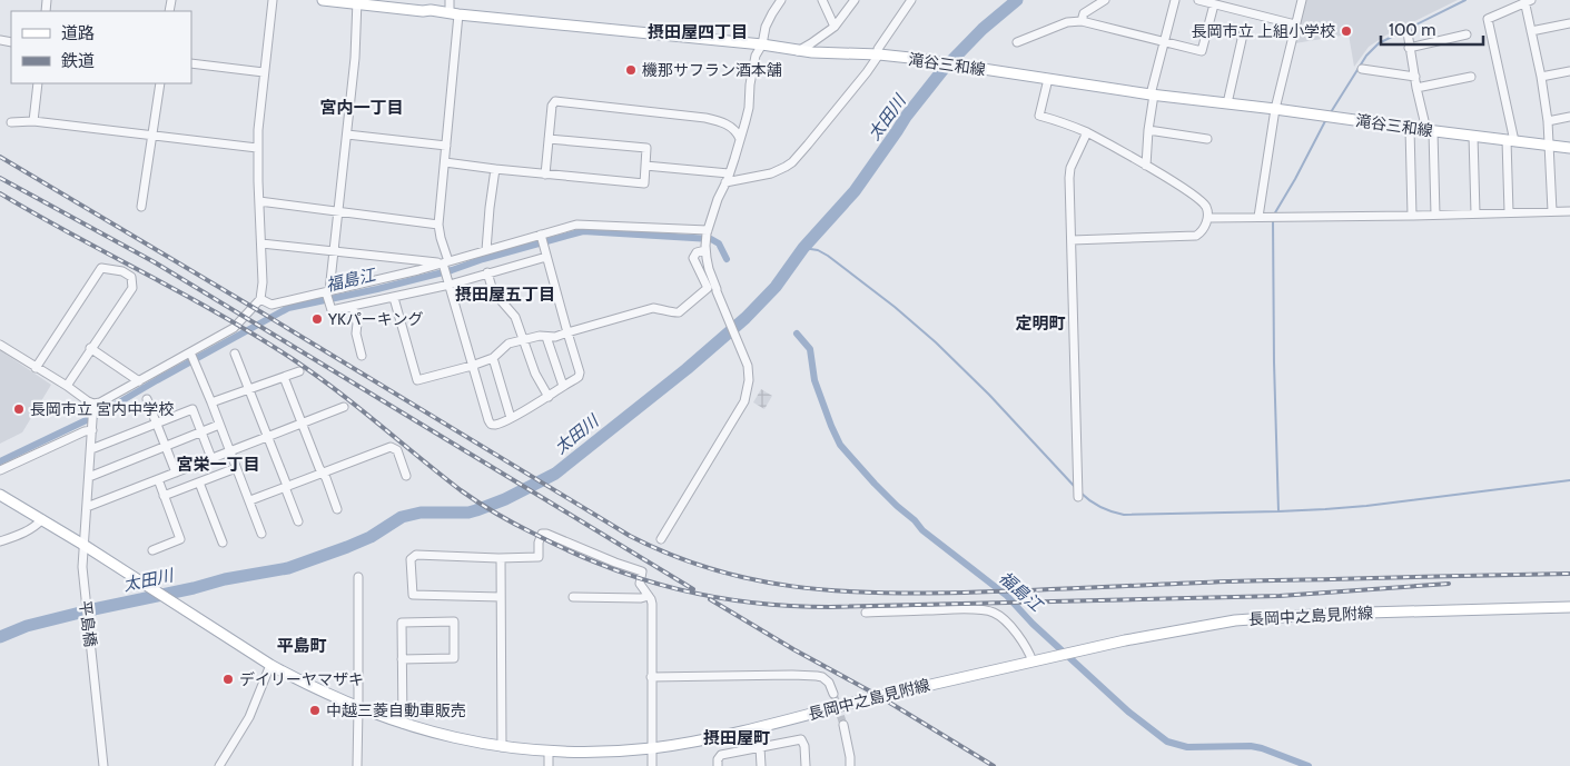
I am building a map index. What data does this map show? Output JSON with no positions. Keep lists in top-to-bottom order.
{
  "streets": {
    "main road": ["滝谷三和線", "長岡中之島見附線"],
    "street": ["平島橋"]
  },
  "crossings": [
    ["長岡中之島見附線", "平島橋"]
  ],
  "districts": [
    "摂田屋四丁目",
    "宮内一丁目",
    "摂田屋五丁目",
    "定明町",
    "宮栄一丁目",
    "平島町",
    "摂田屋町"
  ],
  "water": ["太田川", "福島江"],
  "places": [
    "長岡市立 上組小学校",
    "機那サフラン酒本舗",
    "YKパーキング",
    "長岡市立 宮内中学校",
    "デイリーヤマザキ",
    "中越三菱自動車販売"
  ],
  "legend": ["道路", "鉄道"],
  "scale_bar": "100 m"
}
